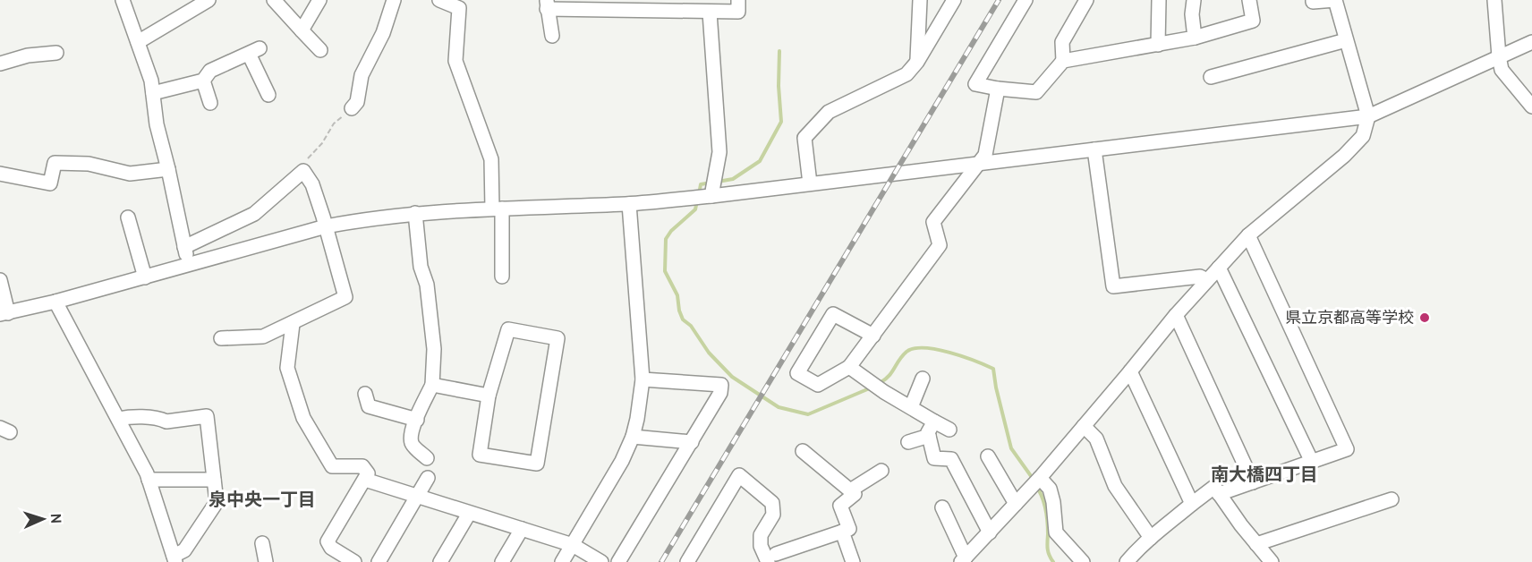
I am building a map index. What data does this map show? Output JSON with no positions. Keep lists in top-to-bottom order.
{
  "districts": ["南大橋四丁目", "泉中央一丁目"],
  "places": ["県立京都高等学校"],
  "north": "right"
}
